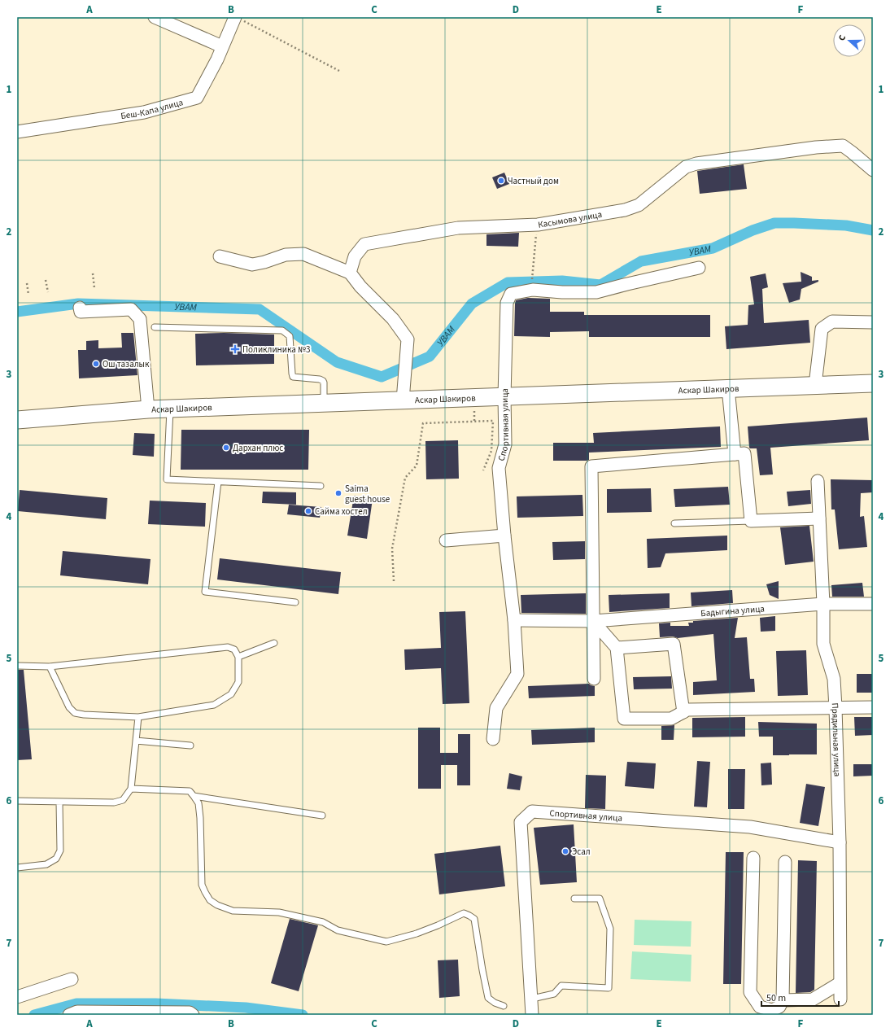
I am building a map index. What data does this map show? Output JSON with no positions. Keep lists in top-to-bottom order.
{
  "streets": {
    "main road": ["Аскар Шакиров"],
    "street": [
      "Беш-Капа улица",
      "Касымова улица",
      "Спортивная улица",
      "Бадыгина улица",
      "Прядильная улица"
    ]
  },
  "crossings": [
    ["Аскар Шакиров", "Спортивная улица"],
    ["Спортивная улица", "Бадыгина улица"],
    ["Спортивная улица", "Прядильная улица"],
    ["Бадыгина улица", "Прядильная улица"]
  ],
  "water": ["УВАМ"],
  "places": {
    "other": [
      "Частный дом",
      "Ош тазалык",
      "Дархан плюс",
      "Saima guest house",
      "Сайма хостел",
      "Эсал"
    ],
    "health": ["Поликлиника №3"]
  },
  "scale_bar": "50 m",
  "north": "left",
  "grid": {
    "columns": [
      "A",
      "B",
      "C",
      "D",
      "E",
      "F"
    ],
    "rows": [
      "1",
      "2",
      "3",
      "4",
      "5",
      "6",
      "7"
    ]
  }
}
